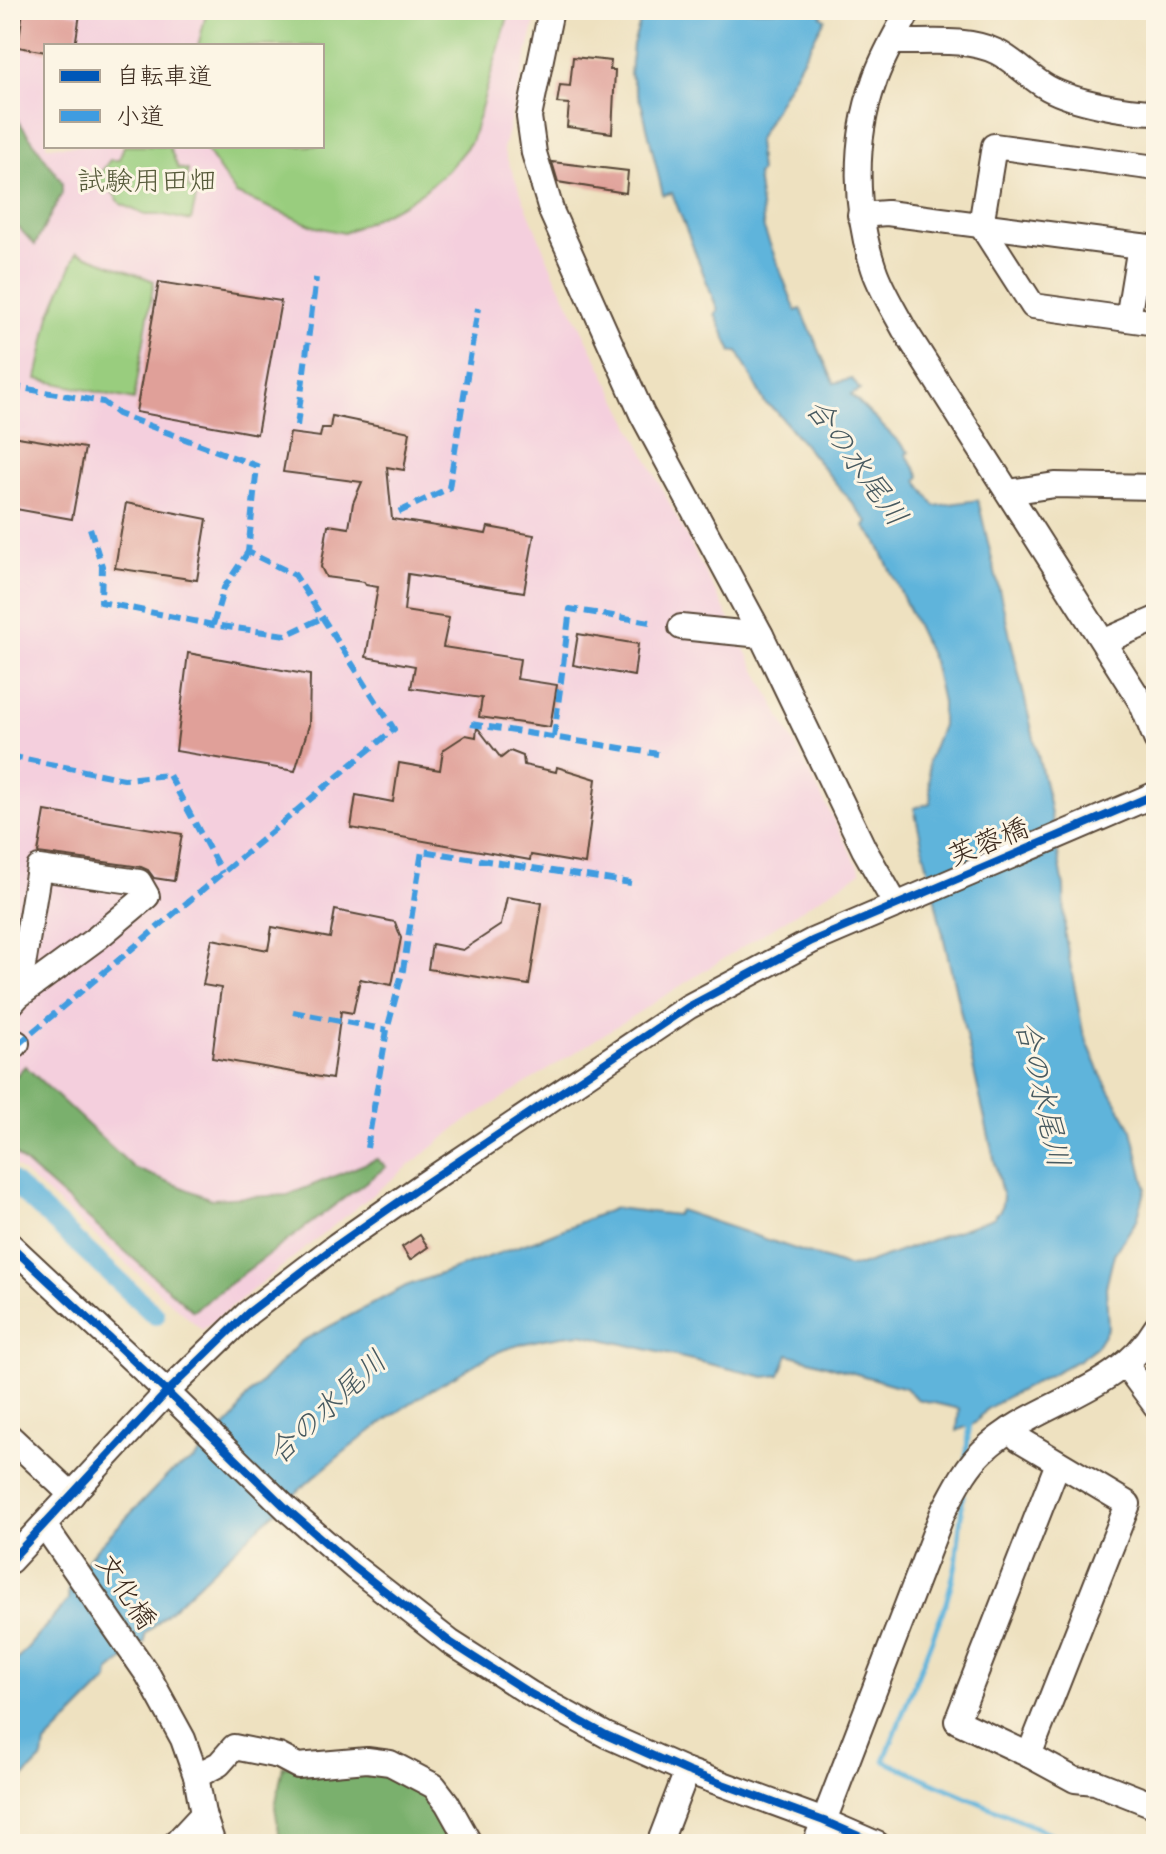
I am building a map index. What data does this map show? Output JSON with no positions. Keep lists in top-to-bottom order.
{
  "streets": {
    "street": ["芙蓉橋", "文化橋"]
  },
  "crossings": [
    ["芙蓉橋", "文化橋"]
  ],
  "water": ["合の水尾川"],
  "parks": ["試験用田畑"],
  "legend": ["自転車道", "小道"]
}
